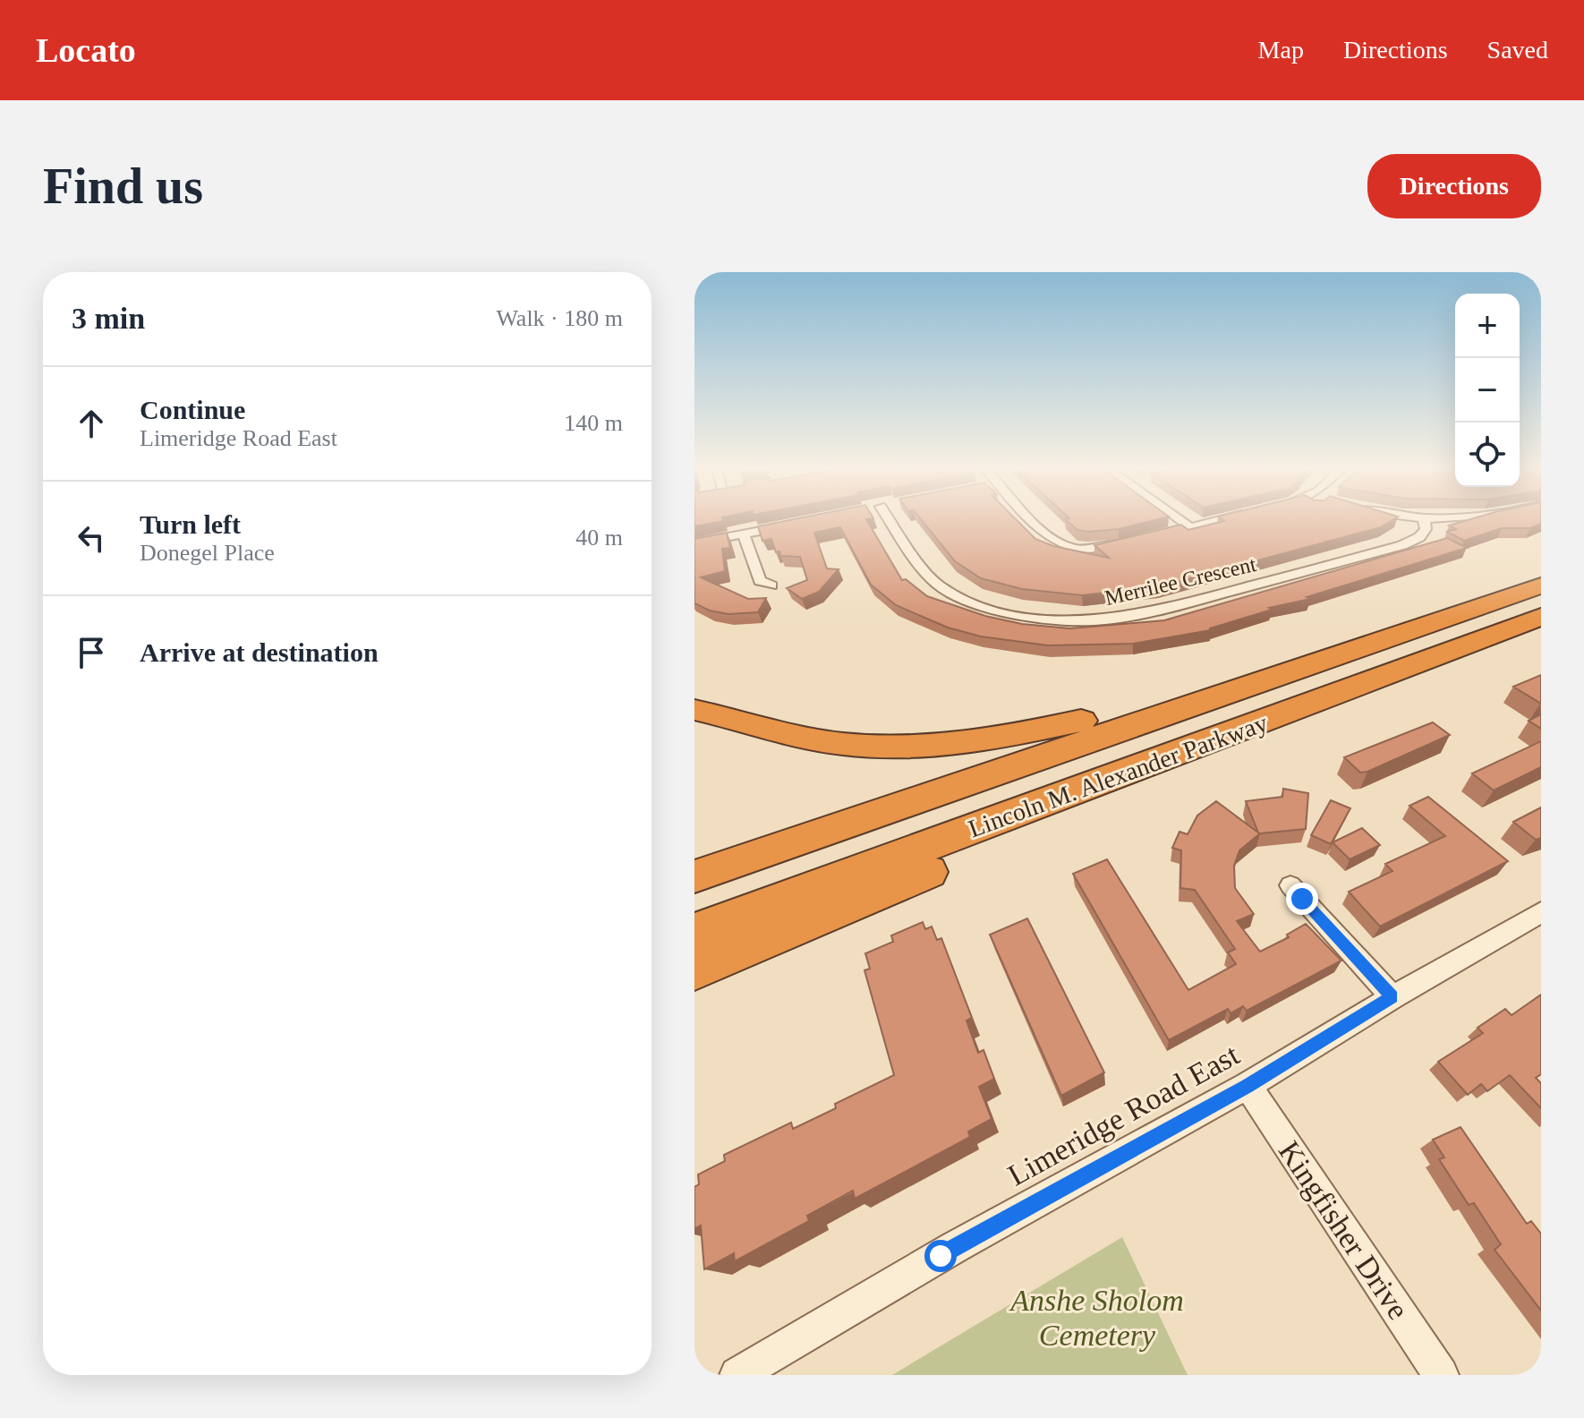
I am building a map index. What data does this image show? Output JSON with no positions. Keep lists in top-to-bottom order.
{
  "streets": {
    "highway": ["Lincoln M. Alexander Parkway"],
    "street": ["Merrilee Crescent", "Limeridge Road East", "Kingfisher Drive"]
  },
  "crossings": [
    ["Limeridge Road East", "Kingfisher Drive"]
  ],
  "parks": ["Anshe Sholom Cemetery"],
  "page": {
    "header": "Locato",
    "nav": ["Map", "Directions", "Saved"],
    "buttons": "Directions",
    "title": "Find us",
    "heading": ["3 min", "Walk · 180 m"],
    "map_buttons": ["+", "−"],
    "list": [
      ["Continue", "Limeridge Road East", "140 m"],
      ["Turn left", "Donegel Place", "40 m"],
      "Arrive at destination"
    ]
  }
}
